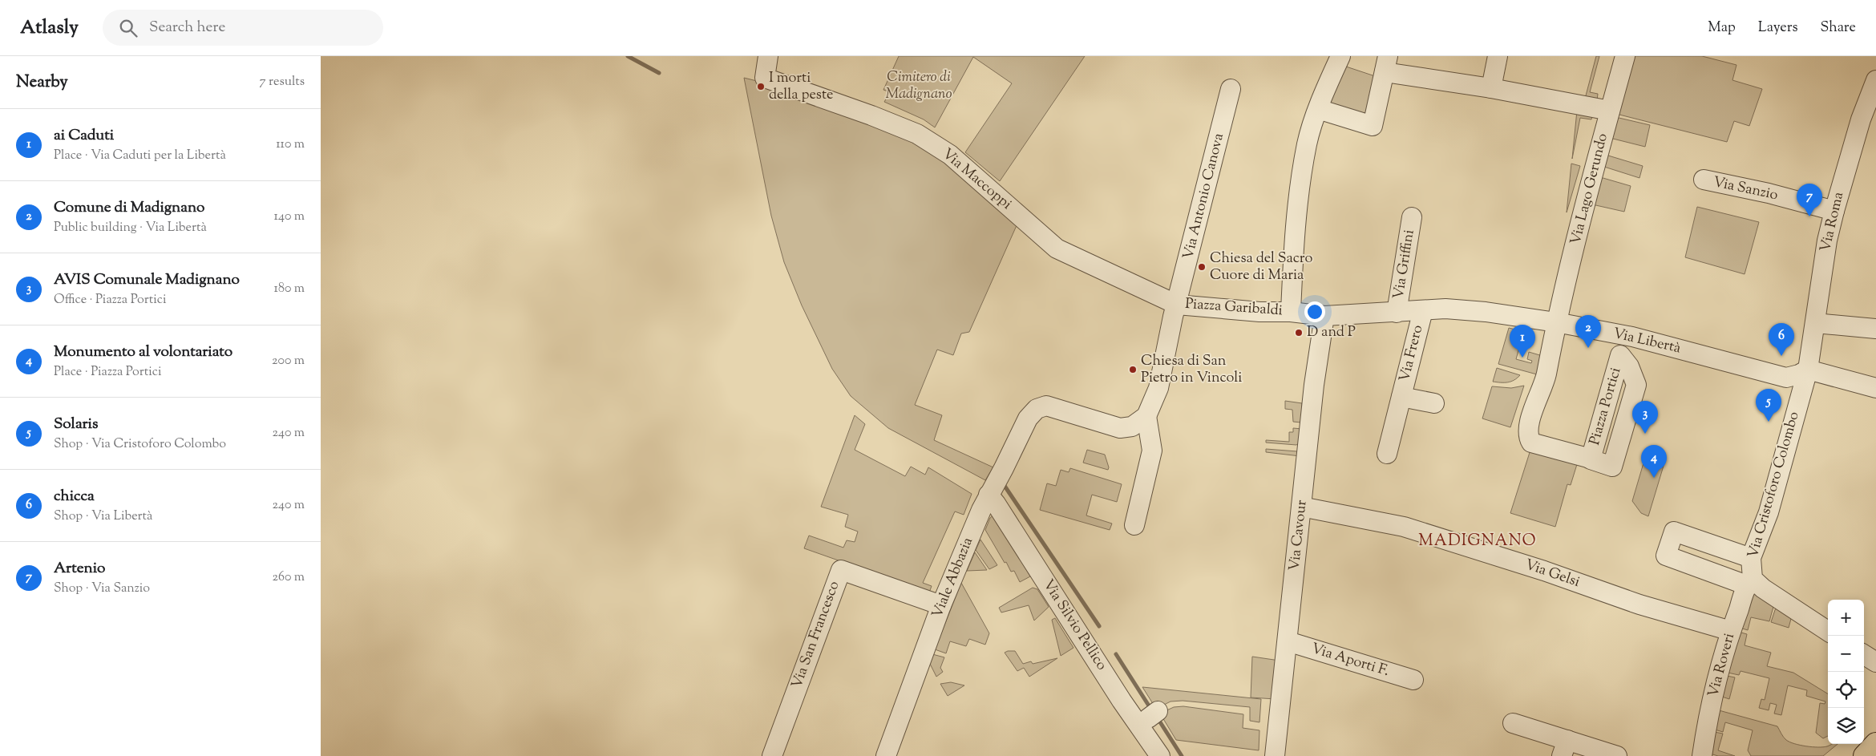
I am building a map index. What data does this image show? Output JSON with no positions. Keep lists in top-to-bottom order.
{
  "streets": {
    "street": [
      "Via Maccoppi",
      "Via Lago Gerundo",
      "Via Sanzio",
      "Via Antonio Canova",
      "Via Roma",
      "Via Griffini",
      "Piazza Garibaldi",
      "Via Libertà",
      "Via Frero",
      "Piazza Portici",
      "Via Cristoforo Colombo",
      "Via Cavour",
      "Via Gelsi",
      "Viale Abbazia",
      "Via Silvio Pellico",
      "Via San Francesco",
      "Via Aporti F.",
      "Via Roveri"
    ]
  },
  "crossings": [
    ["Via Maccoppi", "Via Antonio Canova"],
    ["Via Maccoppi", "Piazza Garibaldi"],
    ["Via Lago Gerundo", "Via Libertà"],
    ["Via Lago Gerundo", "Piazza Portici"],
    ["Via Sanzio", "Via Roma"],
    ["Via Antonio Canova", "Piazza Garibaldi"],
    ["Via Antonio Canova", "Viale Abbazia"],
    ["Via Roma", "Via Libertà"],
    ["Via Roma", "Via Cristoforo Colombo"],
    ["Via Griffini", "Via Libertà"],
    ["Piazza Garibaldi", "Via Libertà"],
    ["Via Libertà", "Via Frero"],
    ["Via Libertà", "Piazza Portici"],
    ["Via Libertà", "Via Cristoforo Colombo"],
    ["Via Libertà", "Via Cavour"],
    ["Via Cristoforo Colombo", "Via Roveri"],
    ["Via Cavour", "Via Gelsi"],
    ["Via Cavour", "Via Aporti F."],
    ["Via Gelsi", "Via Roveri"],
    ["Viale Abbazia", "Via Silvio Pellico"],
    ["Viale Abbazia", "Via San Francesco"]
  ],
  "districts": ["MADIGNANO"],
  "parks": ["Cimitero di Madignano"],
  "places": [
    "I morti della peste",
    "Chiesa del Sacro Cuore di Maria",
    "D and P",
    "Chiesa di San Pietro in Vincoli"
  ],
  "page": {
    "header": "Atlasly",
    "search": "Search here",
    "nav": ["Map", "Layers", "Share"],
    "heading": ["Nearby", "7 results"],
    "list": [
      {
        "mark": "1",
        "name": "ai Caduti",
        "note": "Place · Via Caduti per la Libertà",
        "value": "110 m"
      },
      {
        "mark": "2",
        "name": "Comune di Madignano",
        "note": "Public building · Via Libertà",
        "value": "140 m"
      },
      {
        "mark": "3",
        "name": "AVIS Comunale Madignano",
        "note": "Office · Piazza Portici",
        "value": "180 m"
      },
      {
        "mark": "4",
        "name": "Monumento al volontariato",
        "note": "Place · Piazza Portici",
        "value": "200 m"
      },
      {
        "mark": "5",
        "name": "Solaris",
        "note": "Shop · Via Cristoforo Colombo",
        "value": "240 m"
      },
      {
        "mark": "6",
        "name": "chicca",
        "note": "Shop · Via Libertà",
        "value": "240 m"
      },
      {
        "mark": "7",
        "name": "Artenio",
        "note": "Shop · Via Sanzio",
        "value": "260 m"
      }
    ],
    "pins": [
      "7",
      "2",
      "6",
      "1",
      "5",
      "3",
      "4"
    ],
    "map_buttons": ["+", "−"]
  }
}
